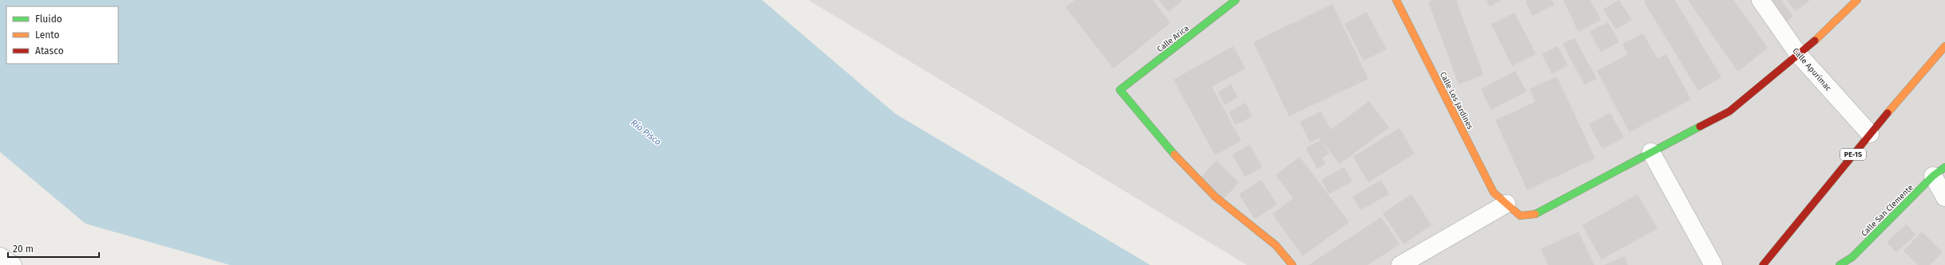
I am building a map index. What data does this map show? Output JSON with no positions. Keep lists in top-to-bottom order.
{
  "streets": {
    "main road": [
      "Calle Arica",
      "Calle Los Jardines",
      "PE-1S",
      "Calle San Clemente"
    ],
    "street": ["Calle Apurímac"]
  },
  "crossings": [
    ["Calle Apurímac", "Calle Los Jardines"],
    ["Calle Apurímac", "PE-1S"]
  ],
  "water": ["Río Pisco"],
  "legend": ["Fluido", "Lento", "Atasco"],
  "scale_bar": "20 m"
}
